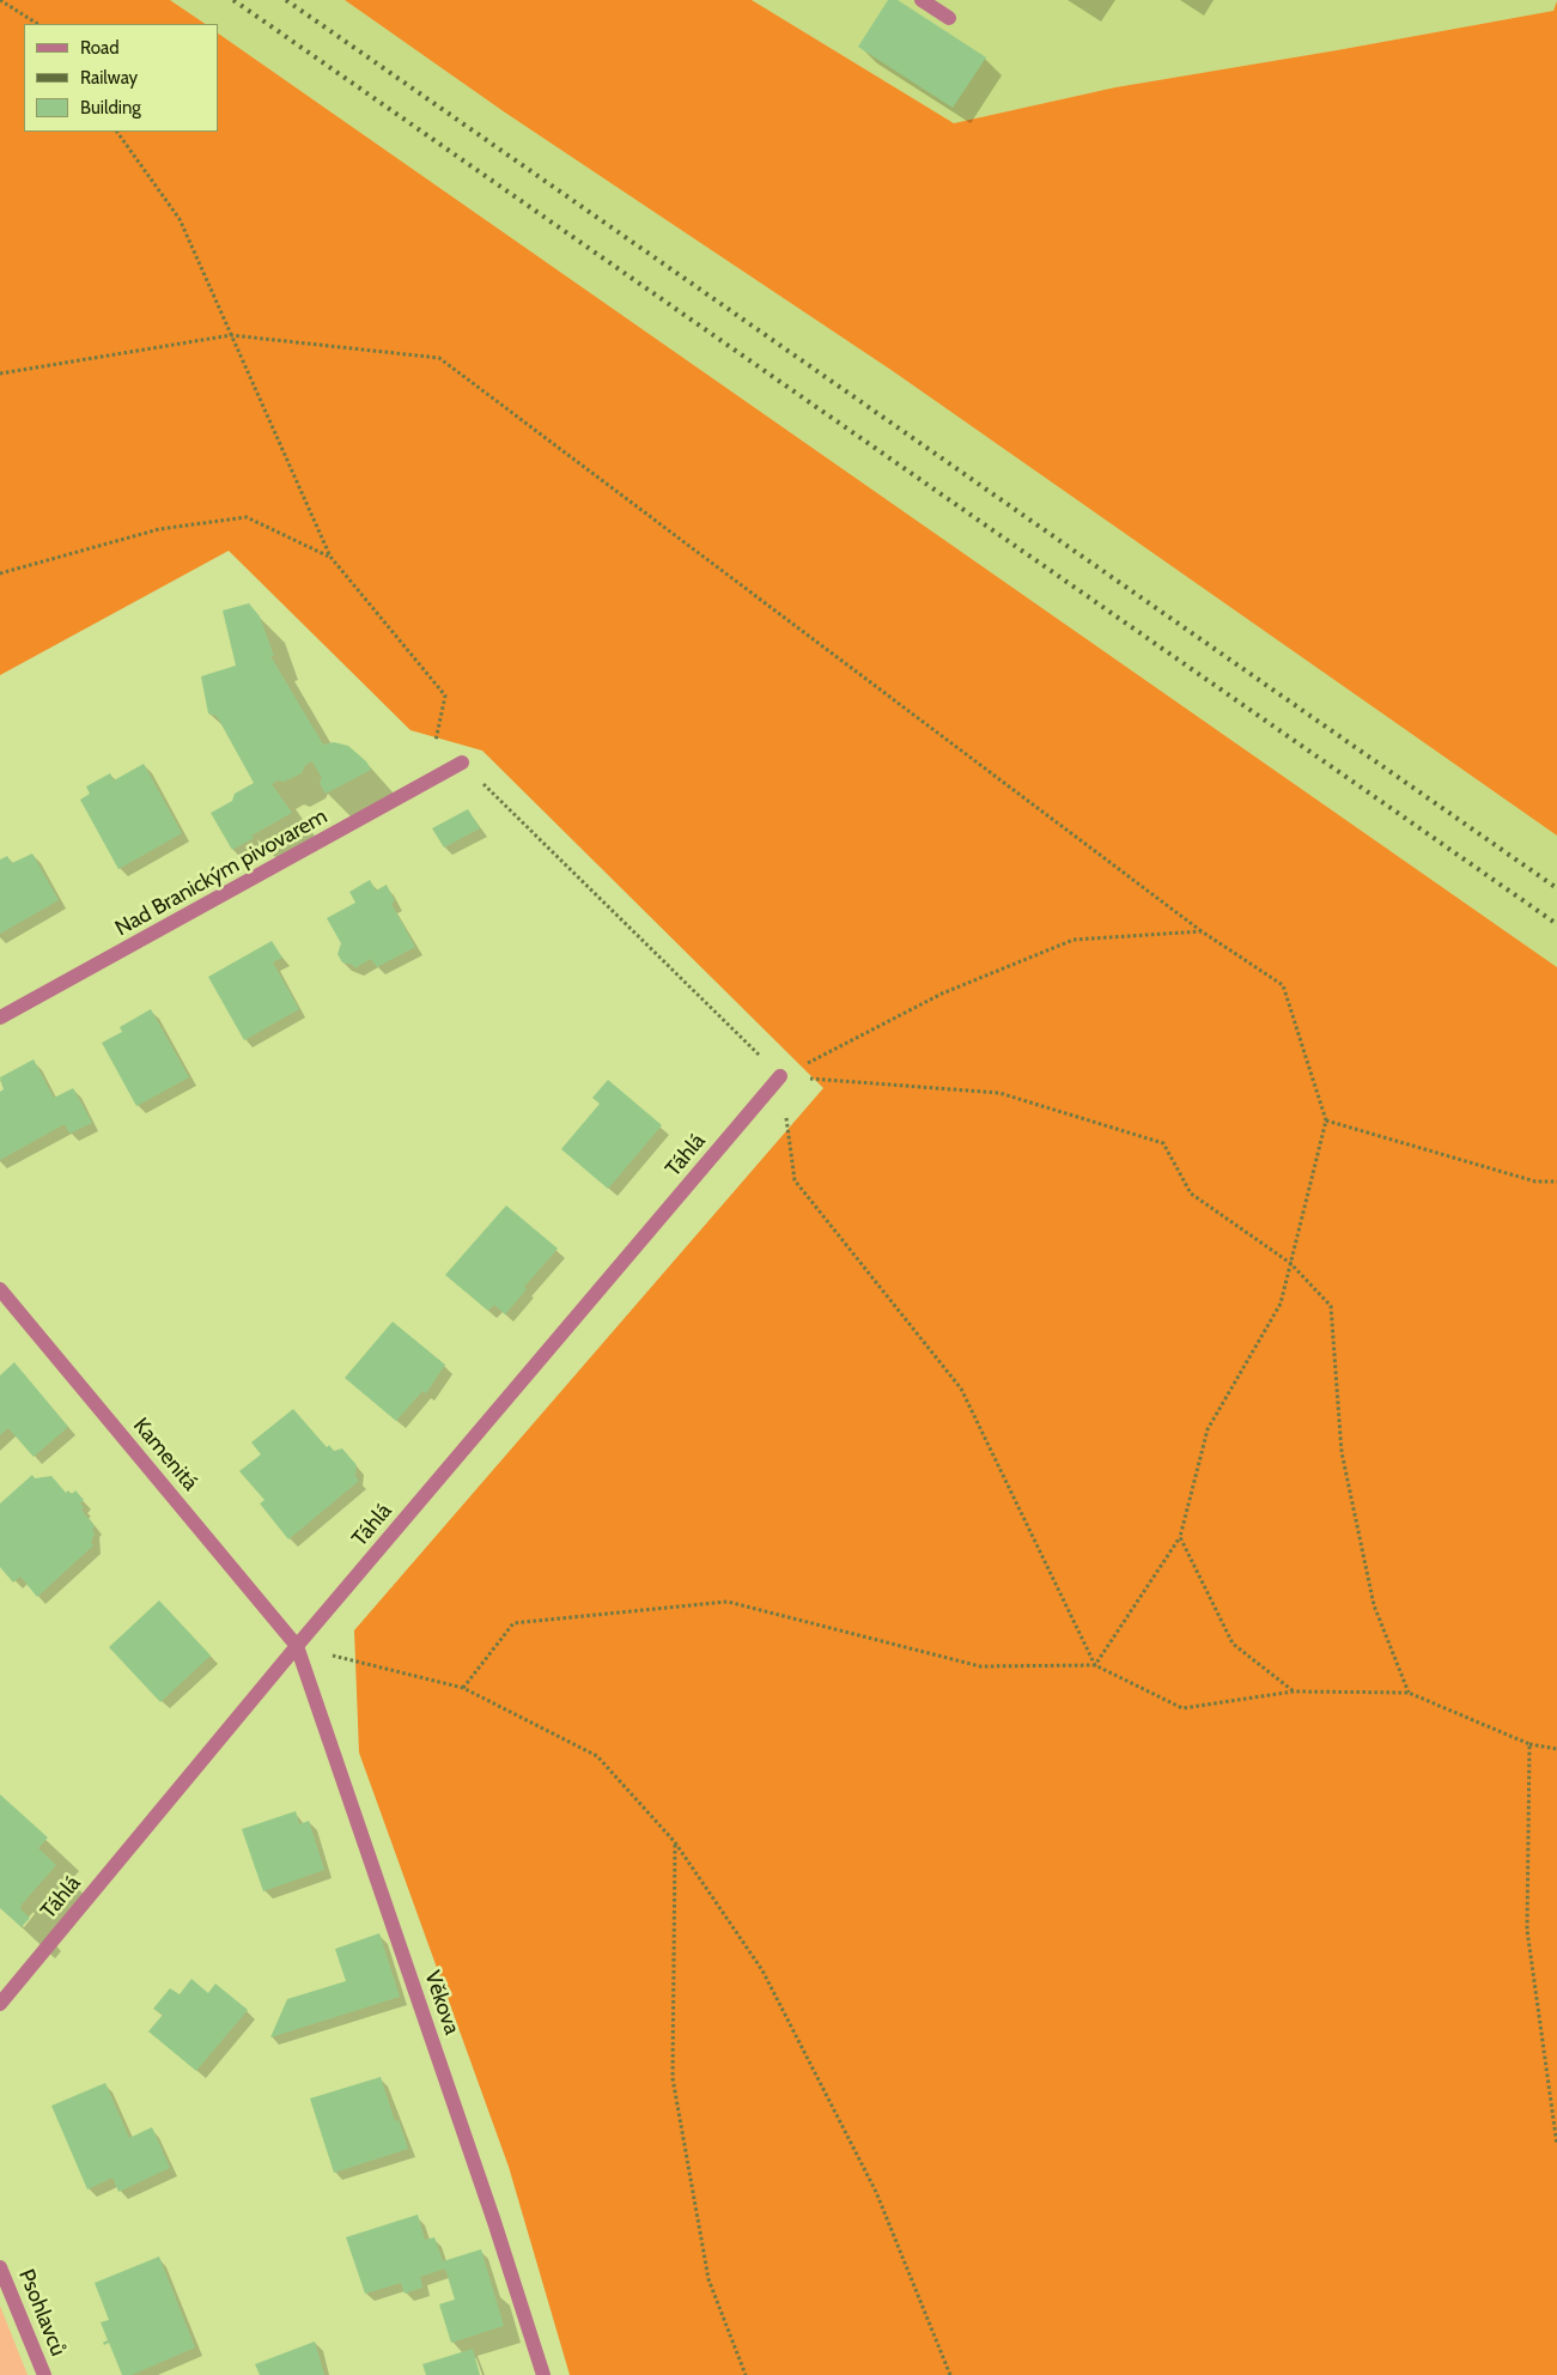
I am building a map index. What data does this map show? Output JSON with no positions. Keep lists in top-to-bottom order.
{
  "streets": {
    "street": [
      "Nad Branickým pivovarem",
      "Táhlá",
      "Kamenitá",
      "Věkova",
      "Psohlavců"
    ]
  },
  "crossings": [
    ["Táhlá", "Kamenitá"],
    ["Táhlá", "Věkova"],
    ["Kamenitá", "Věkova"]
  ],
  "legend": ["Road", "Railway", "Building"]
}
